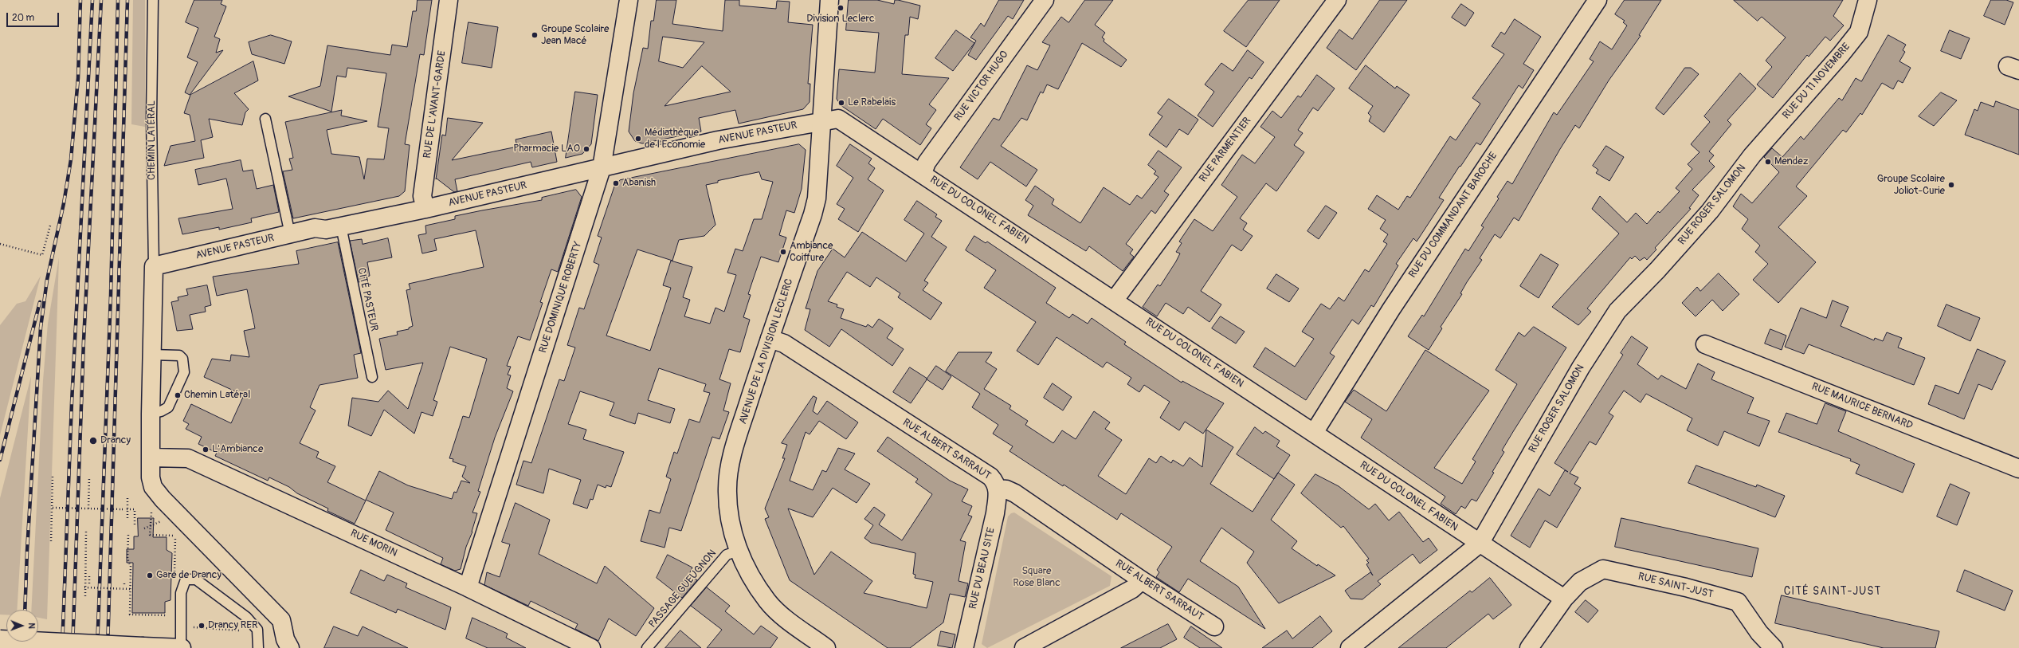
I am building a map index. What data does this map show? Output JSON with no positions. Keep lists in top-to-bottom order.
{
  "streets": {
    "street": [
      "RUE DU 11 NOVEMBRE",
      "RUE VICTOR HUGO",
      "RUE DE L'AVANT-GARDE",
      "AVENUE PASTEUR",
      "CHEMIN LATÉRAL",
      "RUE PARMENTIER",
      "RUE ROGER SALOMON",
      "RUE DU COLONEL FABIEN",
      "RUE DU COMMANDANT BAROCHE",
      "RUE DOMINIQUE ROBERTY",
      "AVENUE DE LA DIVISION LECLERC",
      "RUE MAURICE BERNARD",
      "RUE ALBERT SARRAUT",
      "RUE MORIN",
      "RUE DU BEAU SITE",
      "RUE SAINT-JUST"
    ],
    "lane": ["CITÉ PASTEUR", "PASSAGE GUEUGNON"]
  },
  "crossings": [
    ["RUE DU 11 NOVEMBRE", "RUE ROGER SALOMON"],
    ["RUE VICTOR HUGO", "RUE DU COLONEL FABIEN"],
    ["RUE DE L'AVANT-GARDE", "AVENUE PASTEUR"],
    ["AVENUE PASTEUR", "CHEMIN LATÉRAL"],
    ["AVENUE PASTEUR", "RUE DU COLONEL FABIEN"],
    ["AVENUE PASTEUR", "RUE DOMINIQUE ROBERTY"],
    ["AVENUE PASTEUR", "CITÉ PASTEUR"],
    ["AVENUE PASTEUR", "AVENUE DE LA DIVISION LECLERC"],
    ["CHEMIN LATÉRAL", "RUE MORIN"],
    ["RUE PARMENTIER", "RUE DU COLONEL FABIEN"],
    ["RUE ROGER SALOMON", "RUE DU COLONEL FABIEN"],
    ["RUE DU COLONEL FABIEN", "RUE DU COMMANDANT BAROCHE"],
    ["RUE DU COLONEL FABIEN", "AVENUE DE LA DIVISION LECLERC"],
    ["RUE DU COLONEL FABIEN", "RUE SAINT-JUST"],
    ["RUE DOMINIQUE ROBERTY", "RUE MORIN"],
    ["AVENUE DE LA DIVISION LECLERC", "RUE ALBERT SARRAUT"],
    ["AVENUE DE LA DIVISION LECLERC", "PASSAGE GUEUGNON"],
    ["RUE ALBERT SARRAUT", "RUE DU BEAU SITE"]
  ],
  "districts": ["CITÉ SAINT-JUST"],
  "parks": ["Square Rose Blanc"],
  "places": [
    "Division Leclerc",
    "Groupe Scolaire Jean Macé",
    "Le Rabelais",
    "Médiathèque de l'Economie",
    "Pharmacie LAO",
    "Mendez",
    "Abanish",
    "Groupe Scolaire Joliot-Curie",
    "Ambiance Coiffure",
    "Chemin Latéral",
    "Drancy",
    "L'Ambiance",
    "Gare de Drancy",
    "Drancy RER"
  ],
  "scale_bar": "20 m",
  "north": "right"
}
